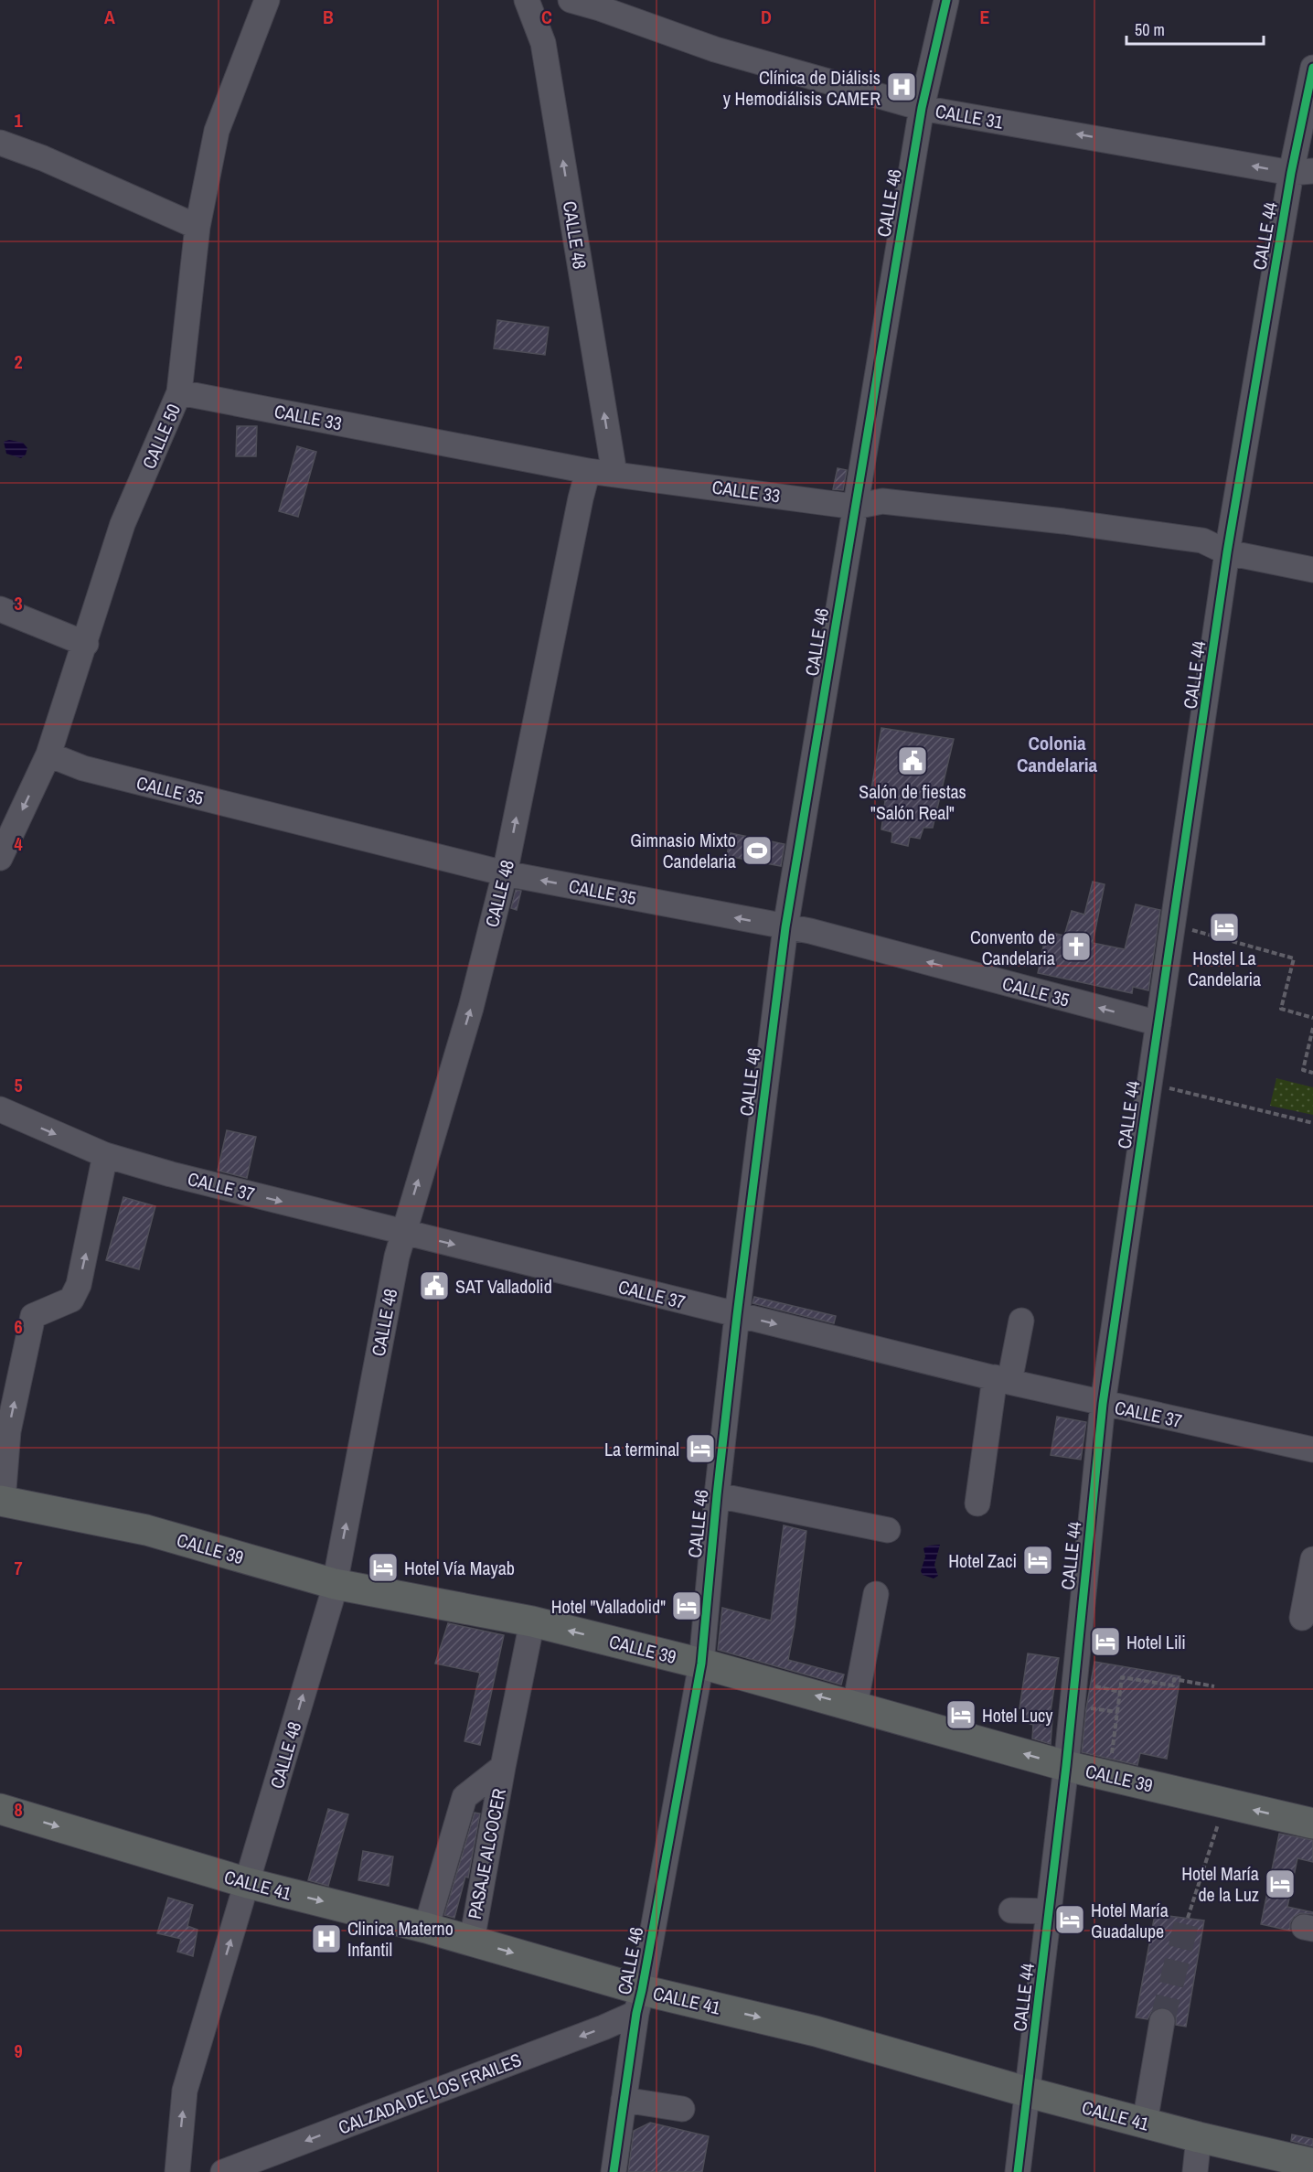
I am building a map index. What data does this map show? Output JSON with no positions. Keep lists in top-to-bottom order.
{
  "streets": {
    "main road": ["CALLE 39", "CALLE 41"],
    "street": [
      "CALLE 31",
      "CALLE 46",
      "CALLE 48",
      "CALLE 44",
      "CALLE 33",
      "CALLE 50",
      "CALLE 35",
      "CALLE 37",
      "PASAJE ALCOCER",
      "CALZADA DE LOS FRAILES"
    ]
  },
  "crossings": [
    ["CALLE 31", "CALLE 46"],
    ["CALLE 31", "CALLE 44"],
    ["CALLE 46", "CALLE 33"],
    ["CALLE 46", "CALLE 35"],
    ["CALLE 46", "CALLE 37"],
    ["CALLE 46", "CALLE 39"],
    ["CALLE 46", "CALLE 41"],
    ["CALLE 46", "CALZADA DE LOS FRAILES"],
    ["CALLE 48", "CALLE 33"],
    ["CALLE 48", "CALLE 35"],
    ["CALLE 48", "CALLE 37"],
    ["CALLE 48", "CALLE 39"],
    ["CALLE 48", "CALLE 41"],
    ["CALLE 44", "CALLE 33"],
    ["CALLE 44", "CALLE 35"],
    ["CALLE 44", "CALLE 37"],
    ["CALLE 44", "CALLE 39"],
    ["CALLE 44", "CALLE 41"],
    ["CALLE 33", "CALLE 50"],
    ["CALLE 50", "CALLE 35"],
    ["CALLE 39", "PASAJE ALCOCER"],
    ["PASAJE ALCOCER", "CALLE 41"],
    ["CALLE 41", "CALZADA DE LOS FRAILES"]
  ],
  "one_way": [
    "CALLE 31",
    "CALLE 48",
    "CALLE 35",
    "CALLE 37",
    "CALLE 39",
    "CALLE 41",
    "CALZADA DE LOS FRAILES"
  ],
  "districts": ["Colonia Candelaria"],
  "places": {
    "hospital": ["Clínica de Diálisis y Hemodiálisis CAMER", "Clinica Materno Infantil"],
    "public building": ["Salón de fiestas \"Salón Real\"", "SAT Valladolid"],
    "sports": ["Gimnasio Mixto Candelaria"],
    "hotel": [
      "Hostel La Candelaria",
      "La terminal",
      "Hotel Zaci",
      "Hotel Vía Mayab",
      "Hotel \"Valladolid\"",
      "Hotel Lili",
      "Hotel Lucy",
      "Hotel María de la Luz",
      "Hotel María Guadalupe"
    ],
    "church": ["Convento de Candelaria"]
  },
  "scale_bar": "50 m",
  "grid": {
    "columns": [
      "A",
      "B",
      "C",
      "D",
      "E"
    ],
    "rows": [
      "1",
      "2",
      "3",
      "4",
      "5",
      "6",
      "7",
      "8",
      "9"
    ]
  }
}
